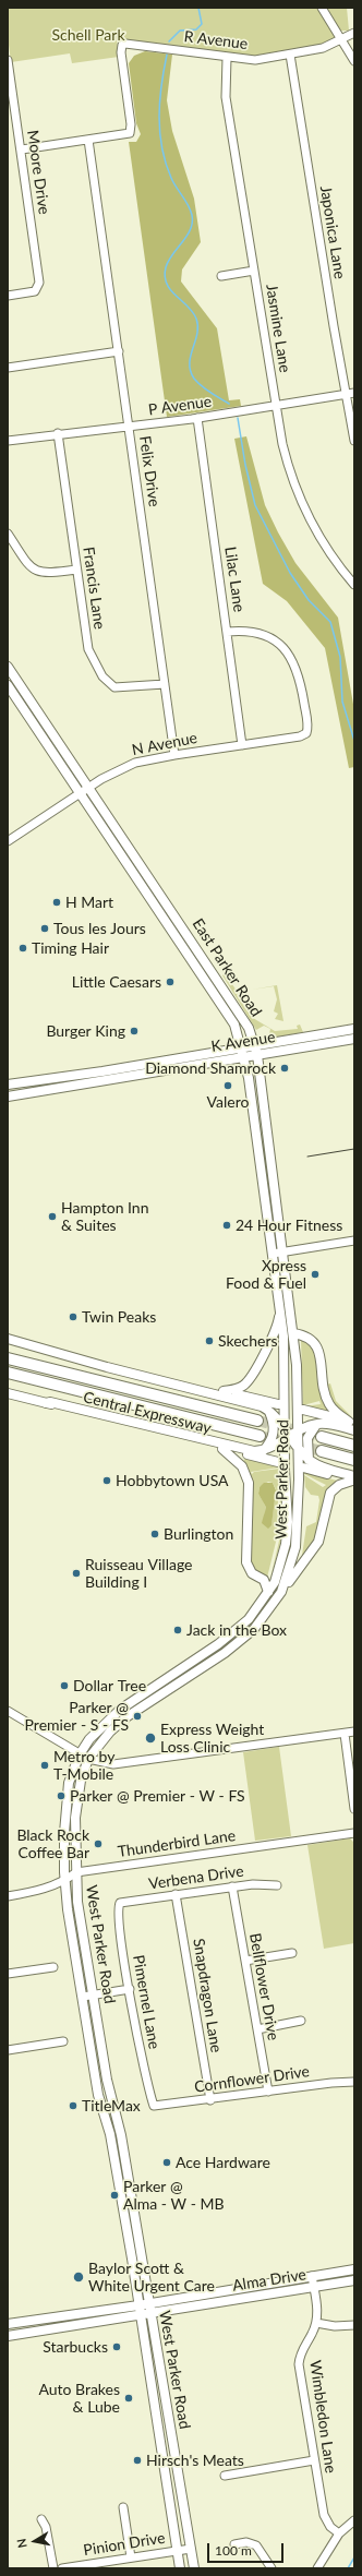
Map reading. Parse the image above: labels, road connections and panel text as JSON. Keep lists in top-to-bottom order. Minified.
{"streets":{"highway":["Central Expressway"],"main road":["East Parker Road","K Avenue","West Parker Road","Alma Drive"],"street":["R Avenue","Moore Drive","Japonica Lane","Jasmine Lane","P Avenue","Felix Drive","Lilac Lane","Francis Lane","N Avenue","Thunderbird Lane","Verbena Drive","Bellflower Drive","Snapdragon Lane","Pimernel Lane","Cornflower Drive","Wimbledon Lane","Pinion Drive"]},"crossings":[["R Avenue","Japonica Lane"],["R Avenue","Jasmine Lane"],["R Avenue","Felix Drive"],["Japonica Lane","P Avenue"],["Jasmine Lane","P Avenue"],["P Avenue","Felix Drive"],["P Avenue","Lilac Lane"],["P Avenue","Francis Lane"],["Felix Drive","Francis Lane"],["Felix Drive","N Avenue"],["Lilac Lane","N Avenue"],["N Avenue","East Parker Road"],["East Parker Road","K Avenue"],["East Parker Road","West Parker Road"],["West Parker Road","Thunderbird Lane"],["West Parker Road","Alma Drive"],["West Parker Road","Pinion Drive"],["Verbena Drive","Bellflower Drive"],["Verbena Drive","Snapdragon Lane"],["Verbena Drive","Pimernel Lane"],["Bellflower Drive","Cornflower Drive"],["Snapdragon Lane","Cornflower Drive"],["Pimernel Lane","Cornflower Drive"],["Alma Drive","Wimbledon Lane"]],"parks":["Schell Park"],"places":["H Mart","Tous les Jours","Timing Hair","Little Caesars","Burger King","Diamond Shamrock","Valero","Hampton Inn & Suites","24 Hour Fitness","Xpress Food & Fuel","Twin Peaks","Skechers","Hobbytown USA","Burlington","Ruisseau Village Building I","Jack in the Box","Dollar Tree","Parker @ Premier - S - FS","Express Weight Loss Clinic","Metro by T-Mobile","Parker @ Premier - W - FS","Black Rock Coffee Bar","TitleMax","Ace Hardware","Parker @ Alma - W - MB","Baylor Scott & White Urgent Care","Starbucks","Auto Brakes & Lube","Hirsch's Meats"],"scale_bar":"100 m","north":"left"}
